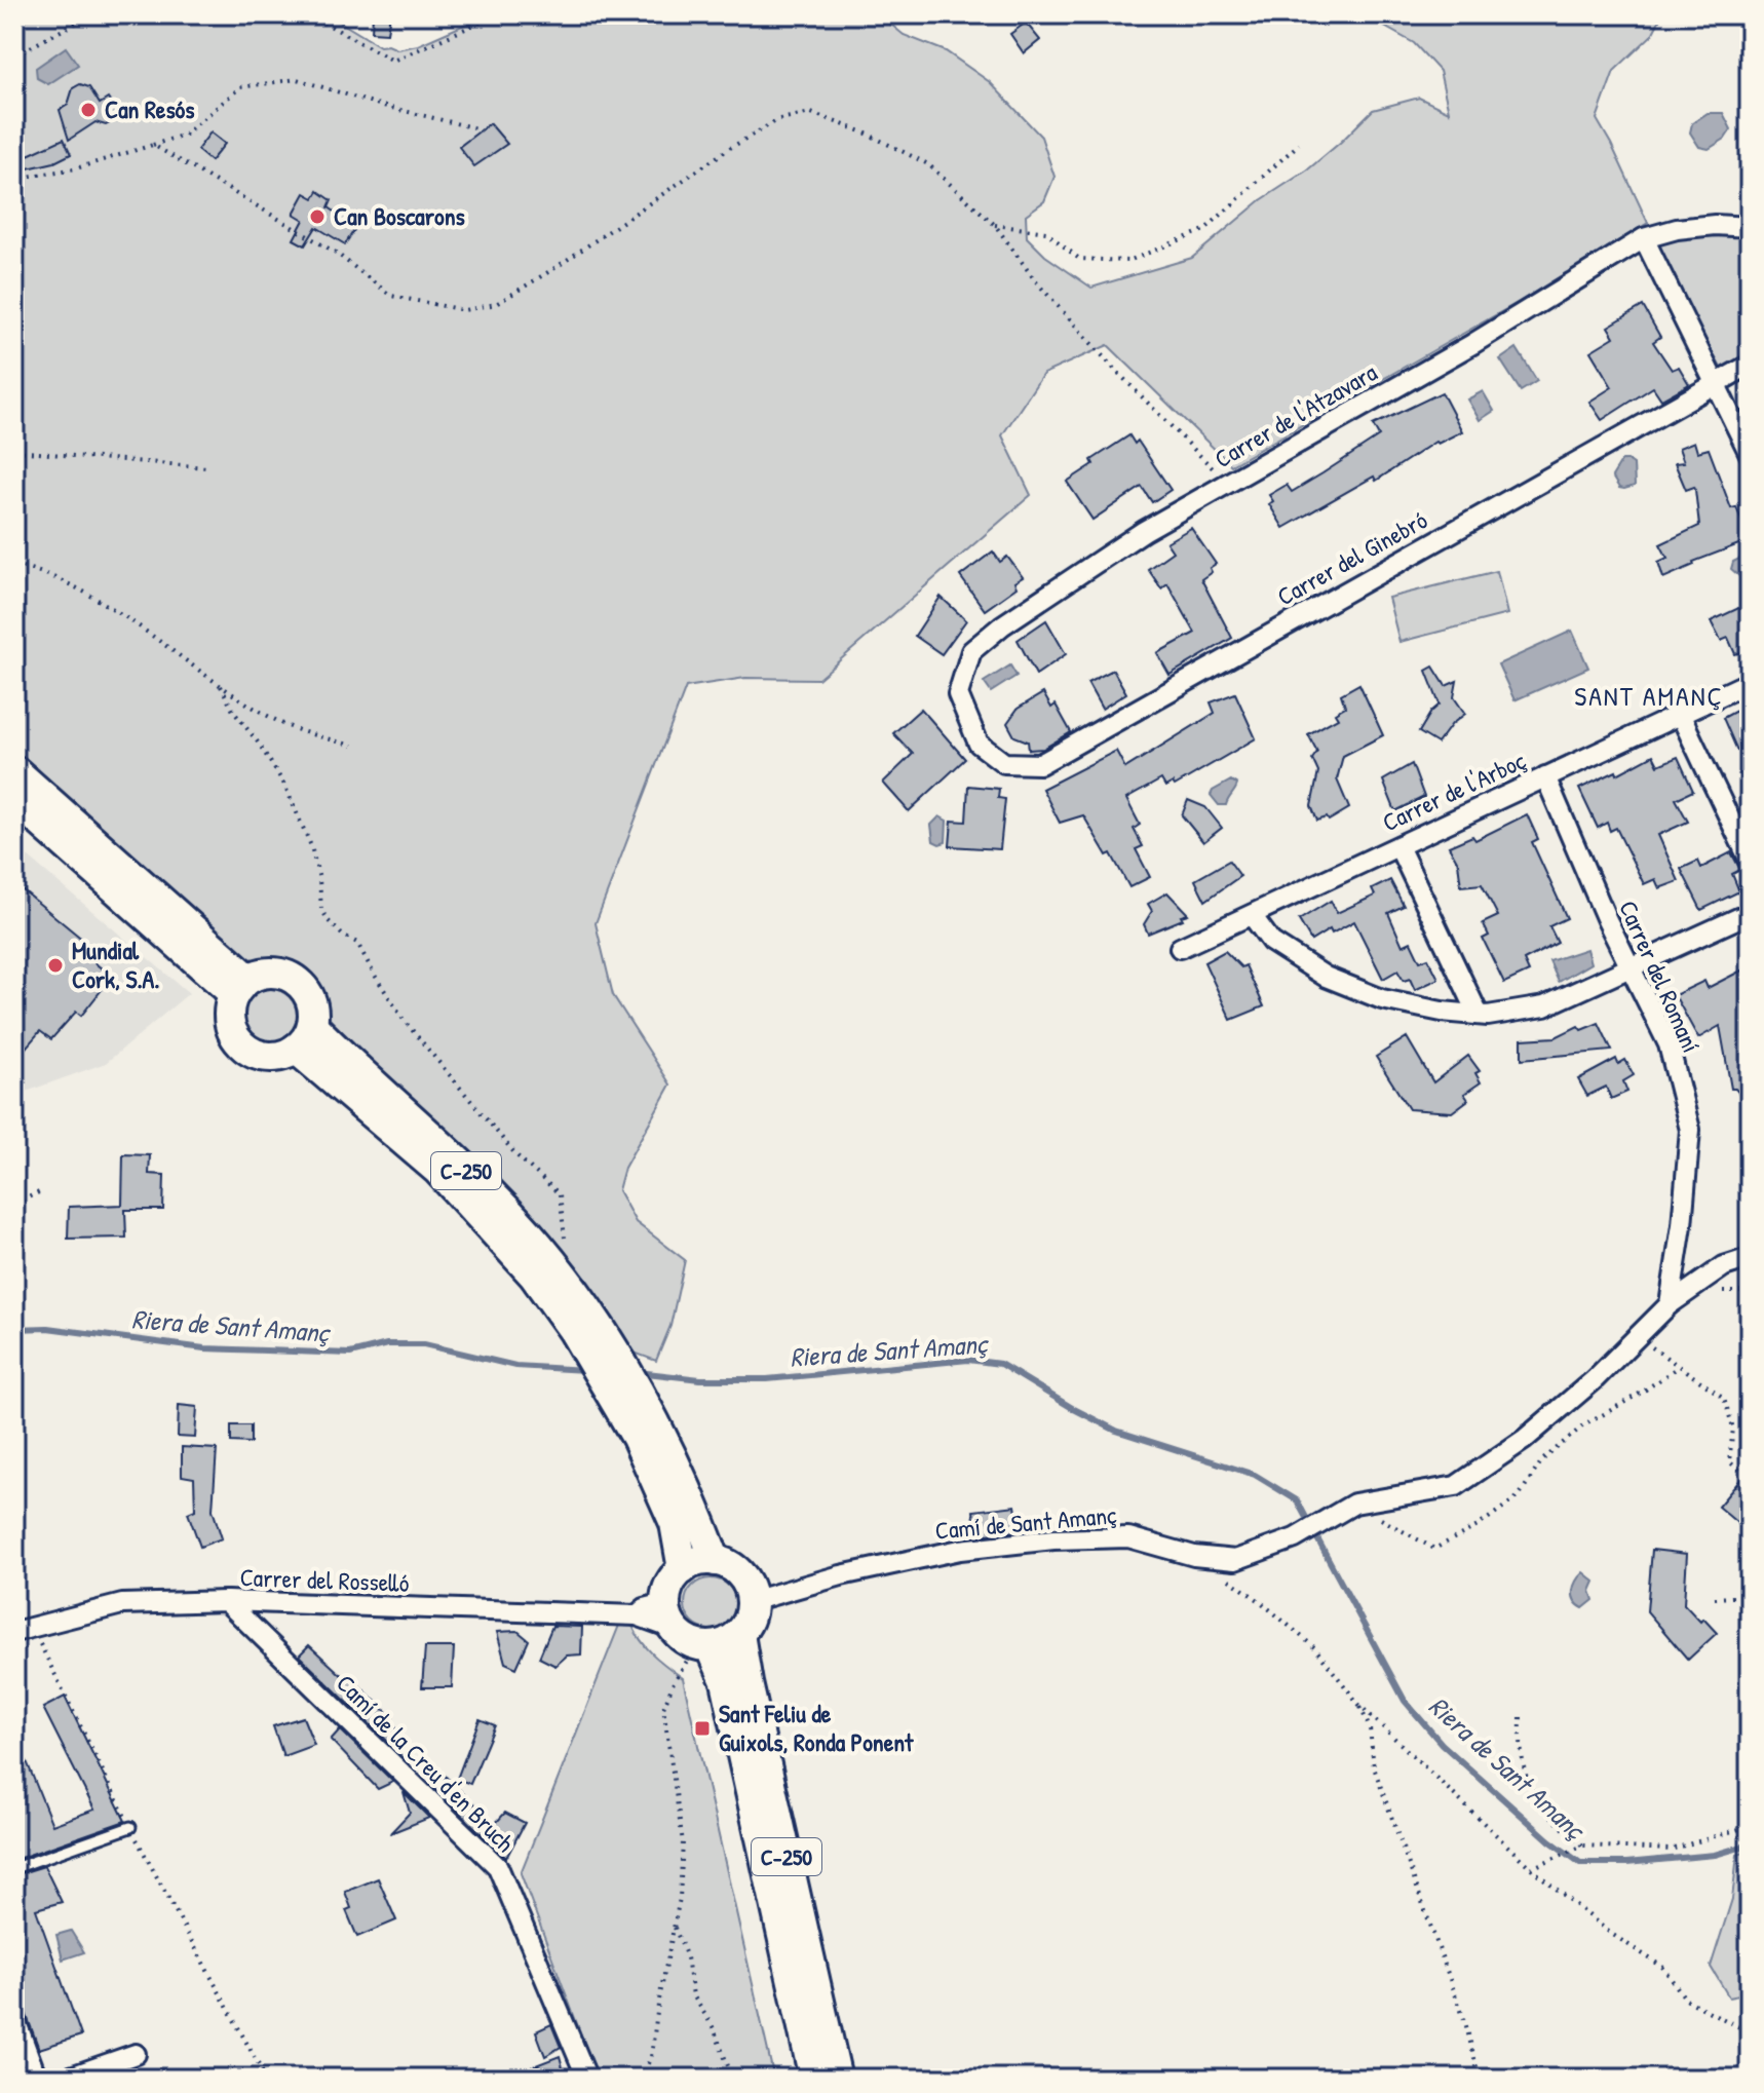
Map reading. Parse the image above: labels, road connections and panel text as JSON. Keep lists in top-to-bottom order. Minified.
{"streets":{"main road":["C-250"],"street":["Carrer de l'Atzavara","Carrer del Ginebró","Carrer de l'Arboç","Carrer del Romaní","Camí de Sant Amanç","Carrer del Rosselló","Camí de la Creu d'en Bruch"]},"crossings":[["Carrer de l'Atzavara","Carrer del Ginebró"],["Carrer de l'Arboç","Carrer del Romaní"],["Carrer del Romaní","Camí de Sant Amanç"],["C-250","Camí de Sant Amanç"],["C-250","Carrer del Rosselló"],["Camí de Sant Amanç","Carrer del Rosselló"],["Carrer del Rosselló","Camí de la Creu d'en Bruch"]],"districts":["SANT AMANÇ"],"water":["Riera de Sant Amanç"],"places":{"other":["Can Resós","Can Boscarons","Mundial Cork, S.A."],"transit":["Sant Feliu de Guixols, Ronda Ponent"]}}
